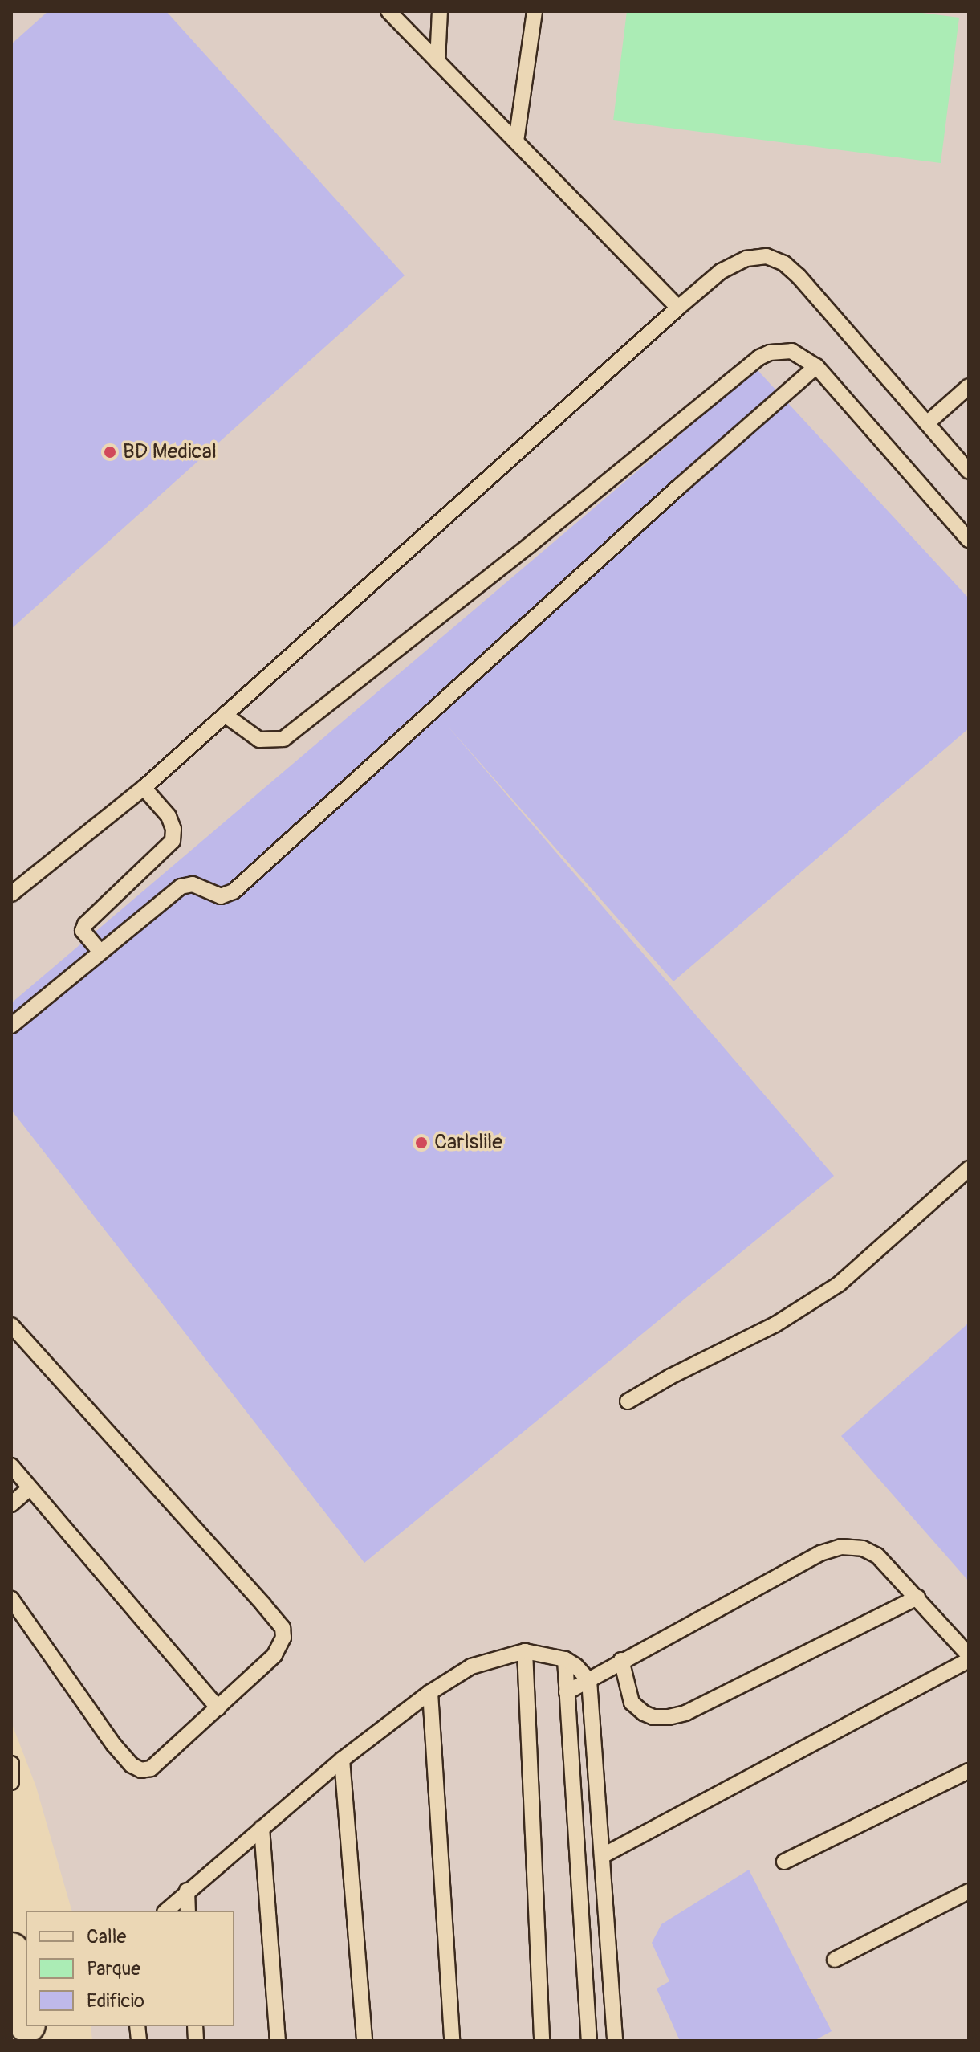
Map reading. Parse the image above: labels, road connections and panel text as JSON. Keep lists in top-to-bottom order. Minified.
{"places":["BD Medical","Carlslile"],"legend":["Calle","Parque","Edificio"]}
